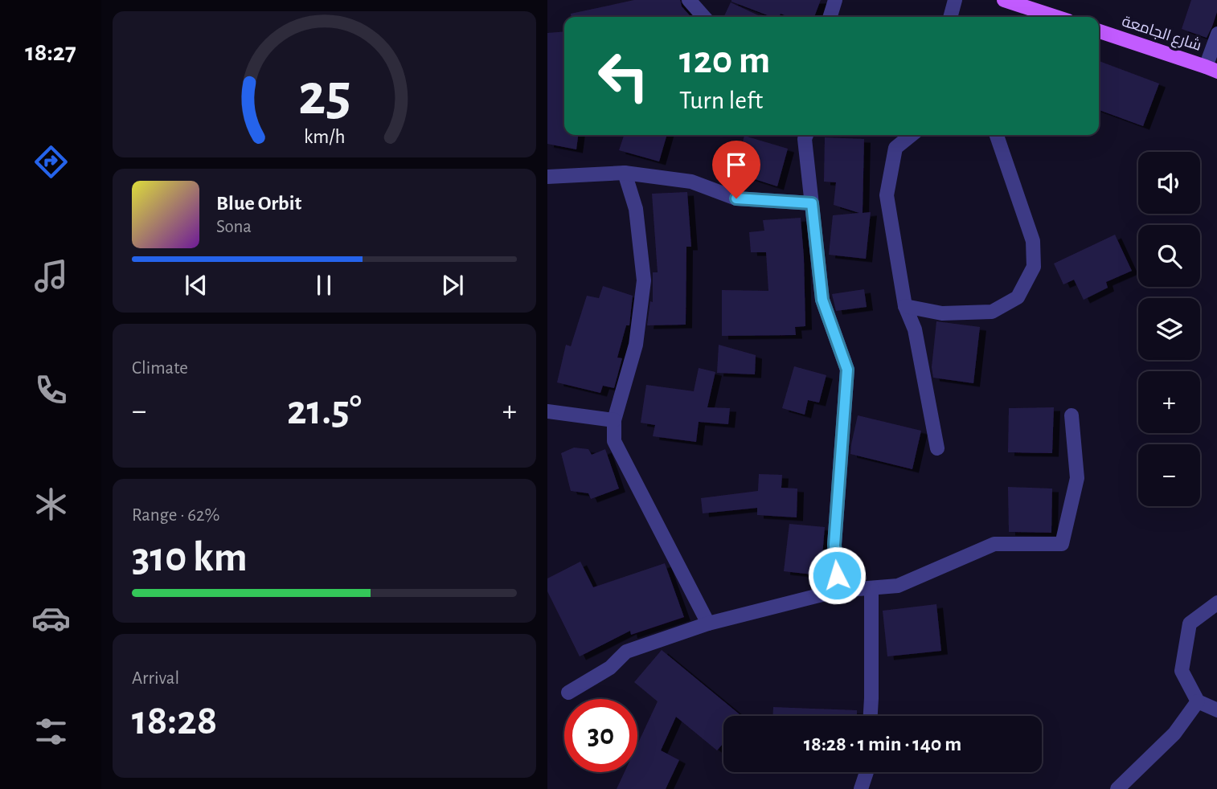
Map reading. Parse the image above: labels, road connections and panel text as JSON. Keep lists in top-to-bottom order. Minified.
{"streets":{"main road":["شارع الجامعة"]},"page":{"tabs":"18:27","turn":["120 m","Turn left"],"map_buttons":["+","−"],"song":["Blue Orbit","Sona"],"tile":["Climate",["Range · 62%","310 km"],["Arrival","18:28"]],"heat":["−","21.5°","+"],"limit":"30","trip":"18:28 · 1 min · 140 m","gauge":["25","km/h"]}}
